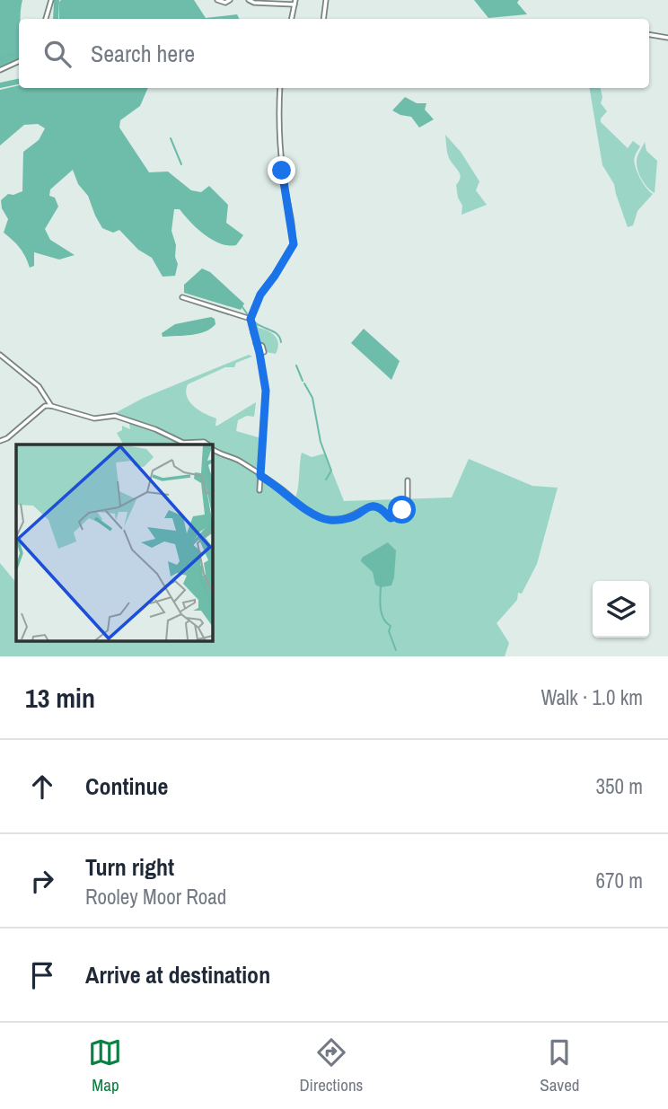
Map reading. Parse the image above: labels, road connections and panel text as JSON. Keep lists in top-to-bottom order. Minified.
{"page":{"search":"Search here","heading":["13 min","Walk · 1.0 km"],"list":[["Continue","350 m"],["Turn right","Rooley Moor Road","670 m"],"Arrive at destination"],"nav":["Map","Directions","Saved"]}}
